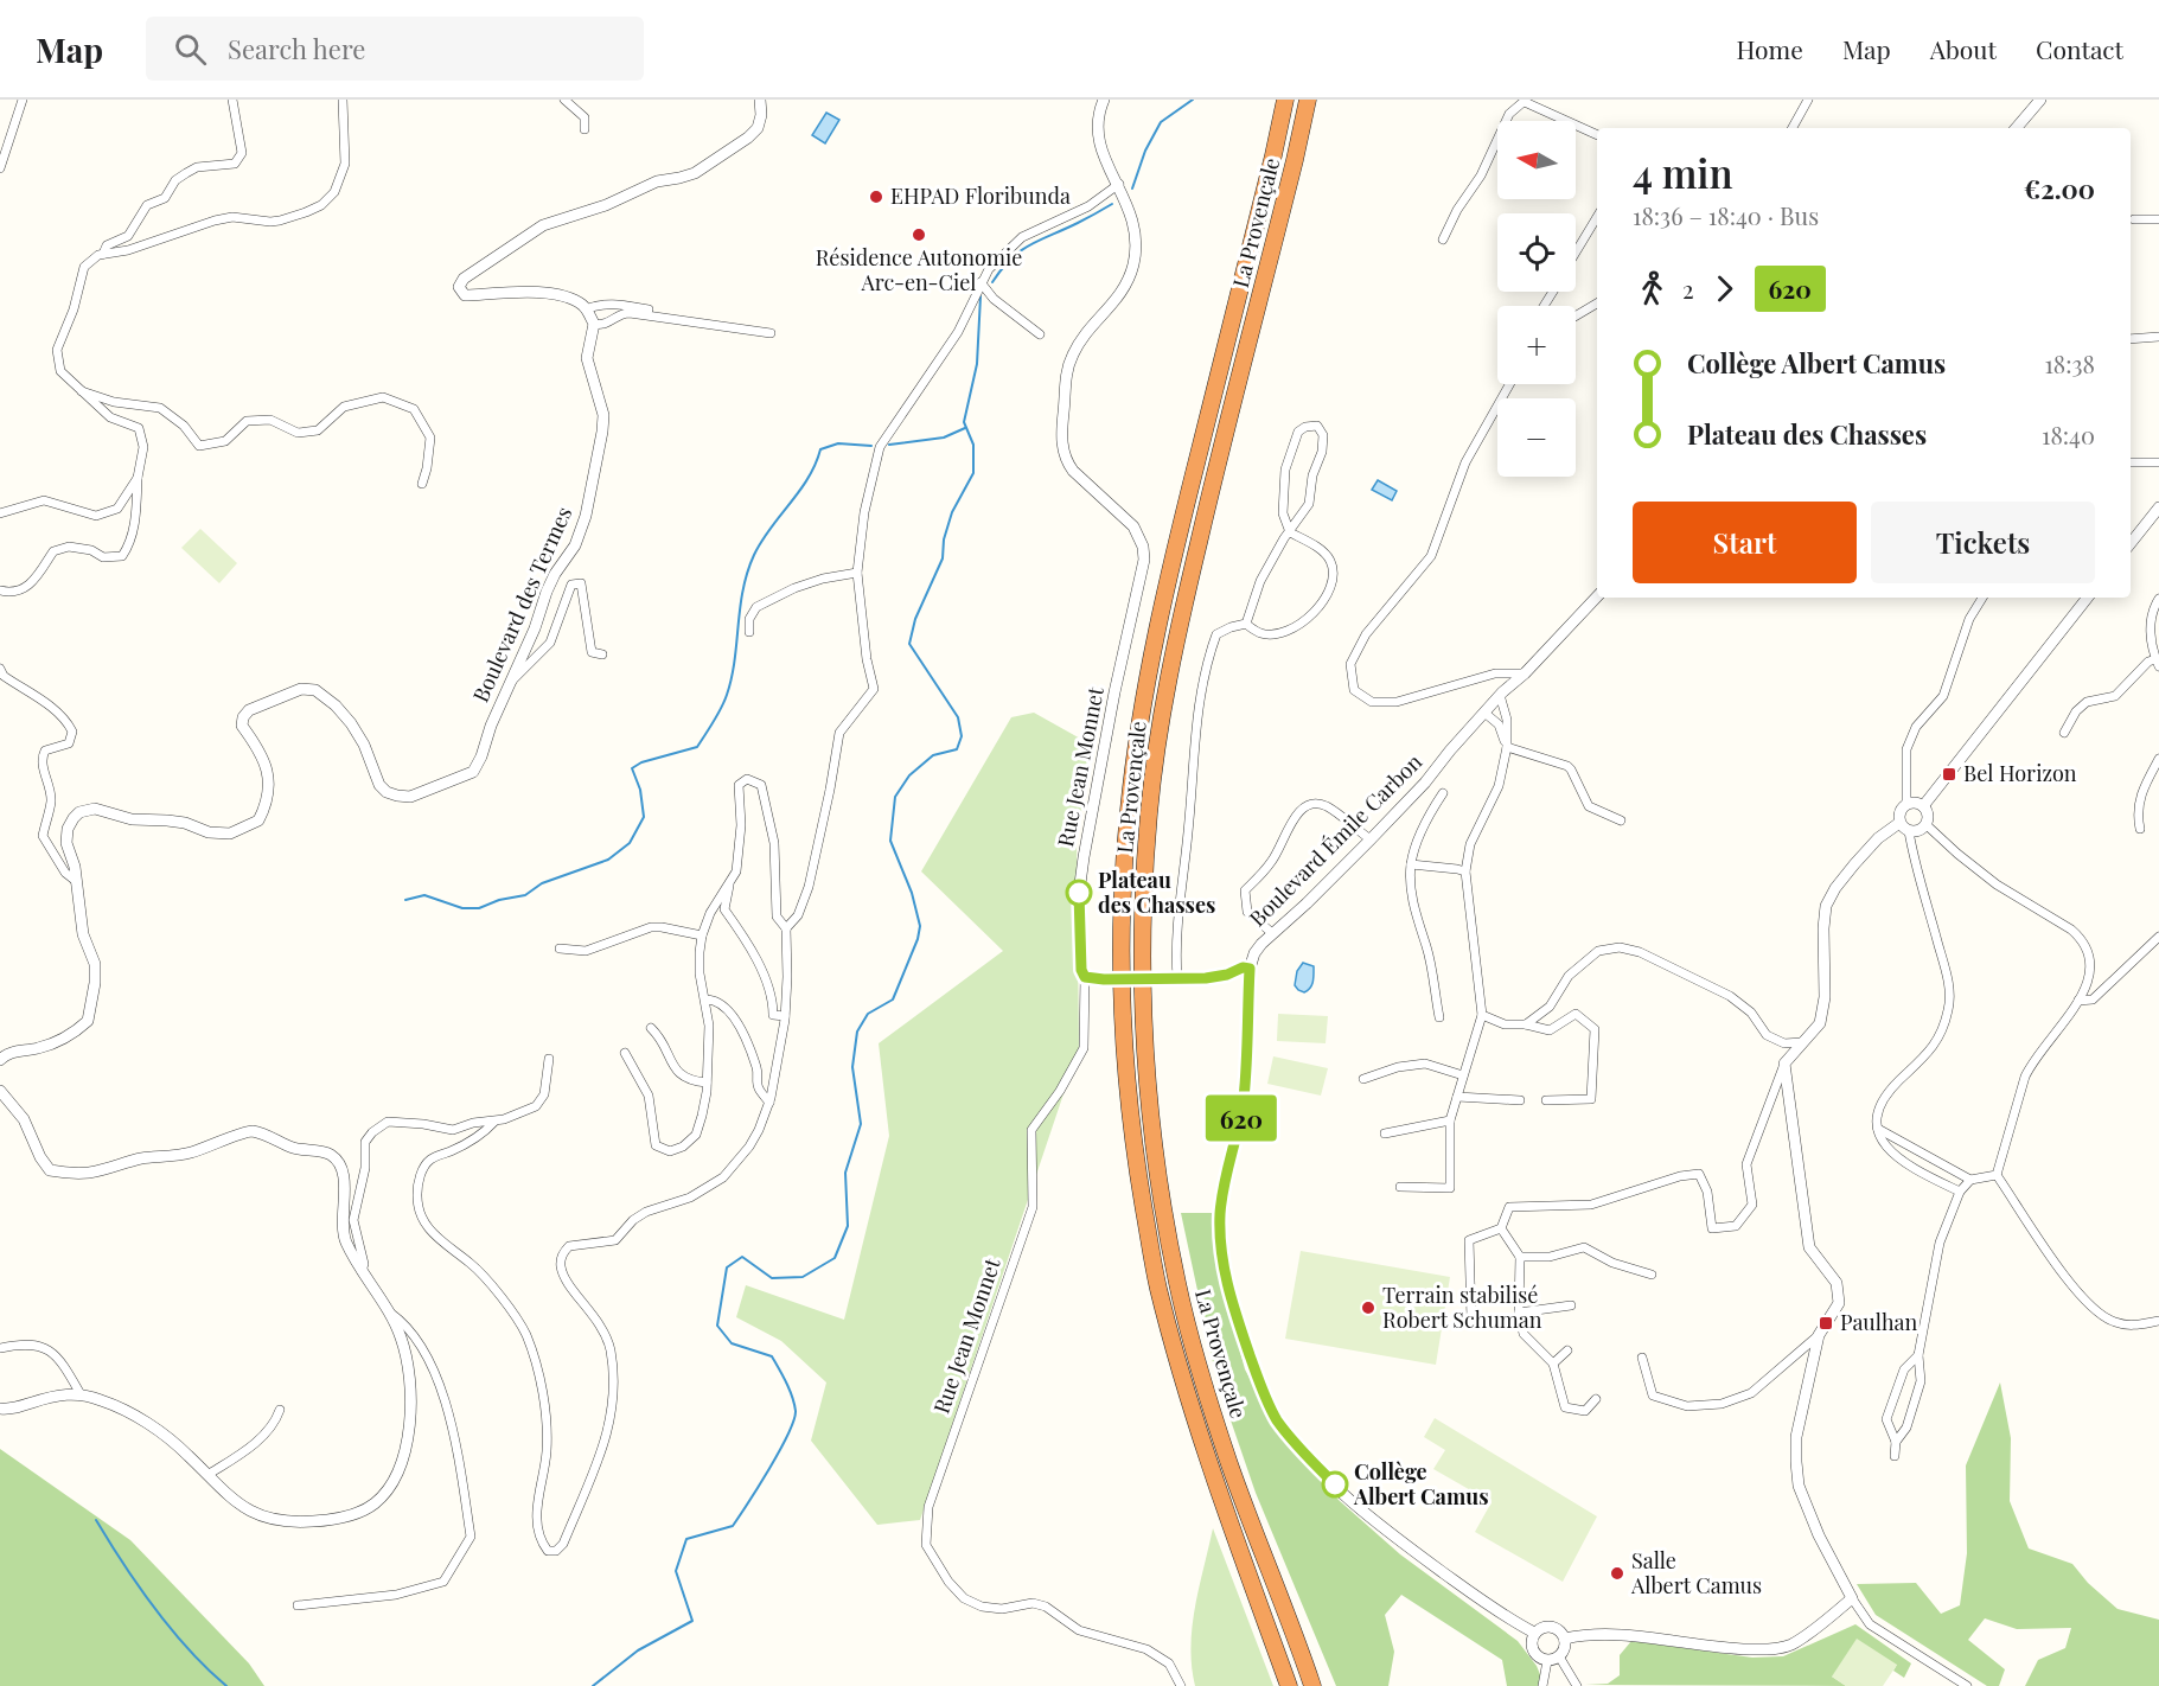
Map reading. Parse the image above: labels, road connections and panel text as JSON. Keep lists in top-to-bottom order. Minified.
{"streets":{"highway":["La Provençale"],"street":["Boulevard des Termes","Rue Jean Monnet","Boulevard Émile Carbon"]},"places":{"other":["EHPAD Floribunda","Résidence Autonomie Arc-en-Ciel","Plateau des Chasses","Terrain stabilisé Robert Schuman","Collège Albert Camus","Salle Albert Camus"],"transit":["Bel Horizon","Paulhan"]},"lines":["bus line 620"],"north":"left","page":{"header":"Map","search":"Search here","nav":["Home","Map","About","Contact"],"on_map":"620","map_buttons":["+","−"],"heading":["4 min","18:36 – 18:40 · Bus","€2.00"],"legs":["2","620"],"list":[{"name":"Collège Albert Camus","value":"18:38"},{"name":"Plateau des Chasses","value":"18:40"}],"buttons":["Start","Tickets"]}}
